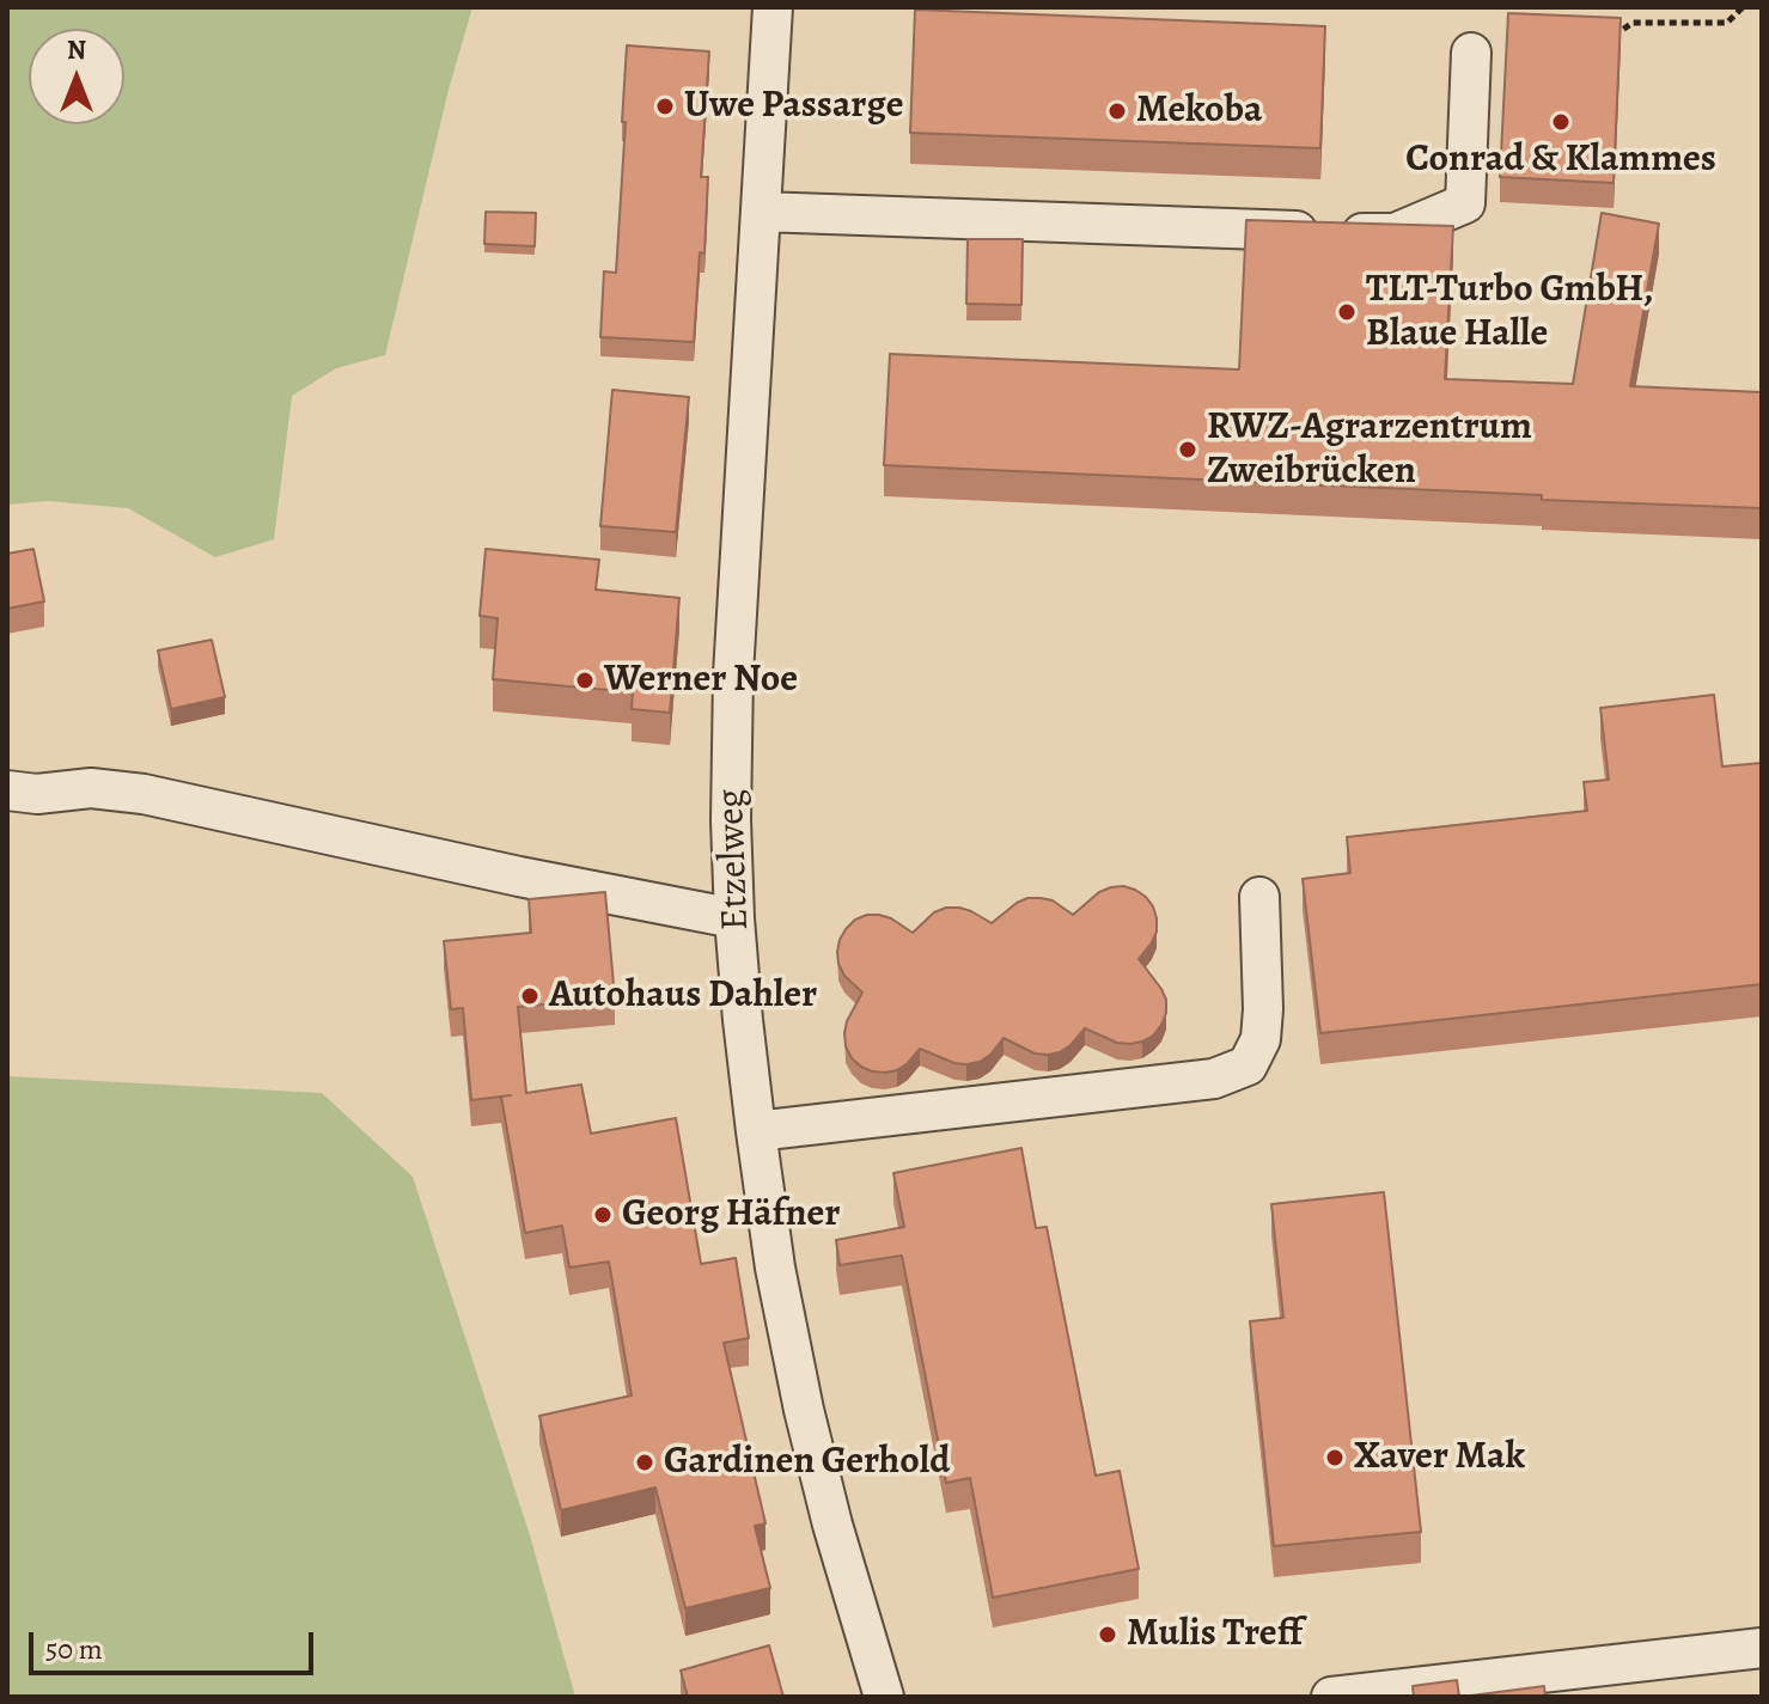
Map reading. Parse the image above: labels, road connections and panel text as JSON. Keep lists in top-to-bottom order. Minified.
{"streets":{"street":["Etzelweg"]},"places":["Uwe Passarge","Mekoba","Conrad & Klammes","TLT-Turbo GmbH, Blaue Halle","RWZ-Agrarzentrum Zweibrücken","Werner Noe","Autohaus Dahler","Georg Häfner","Xaver Mak","Gardinen Gerhold","Mulis Treff"],"scale_bar":"50 m","north":"top"}
